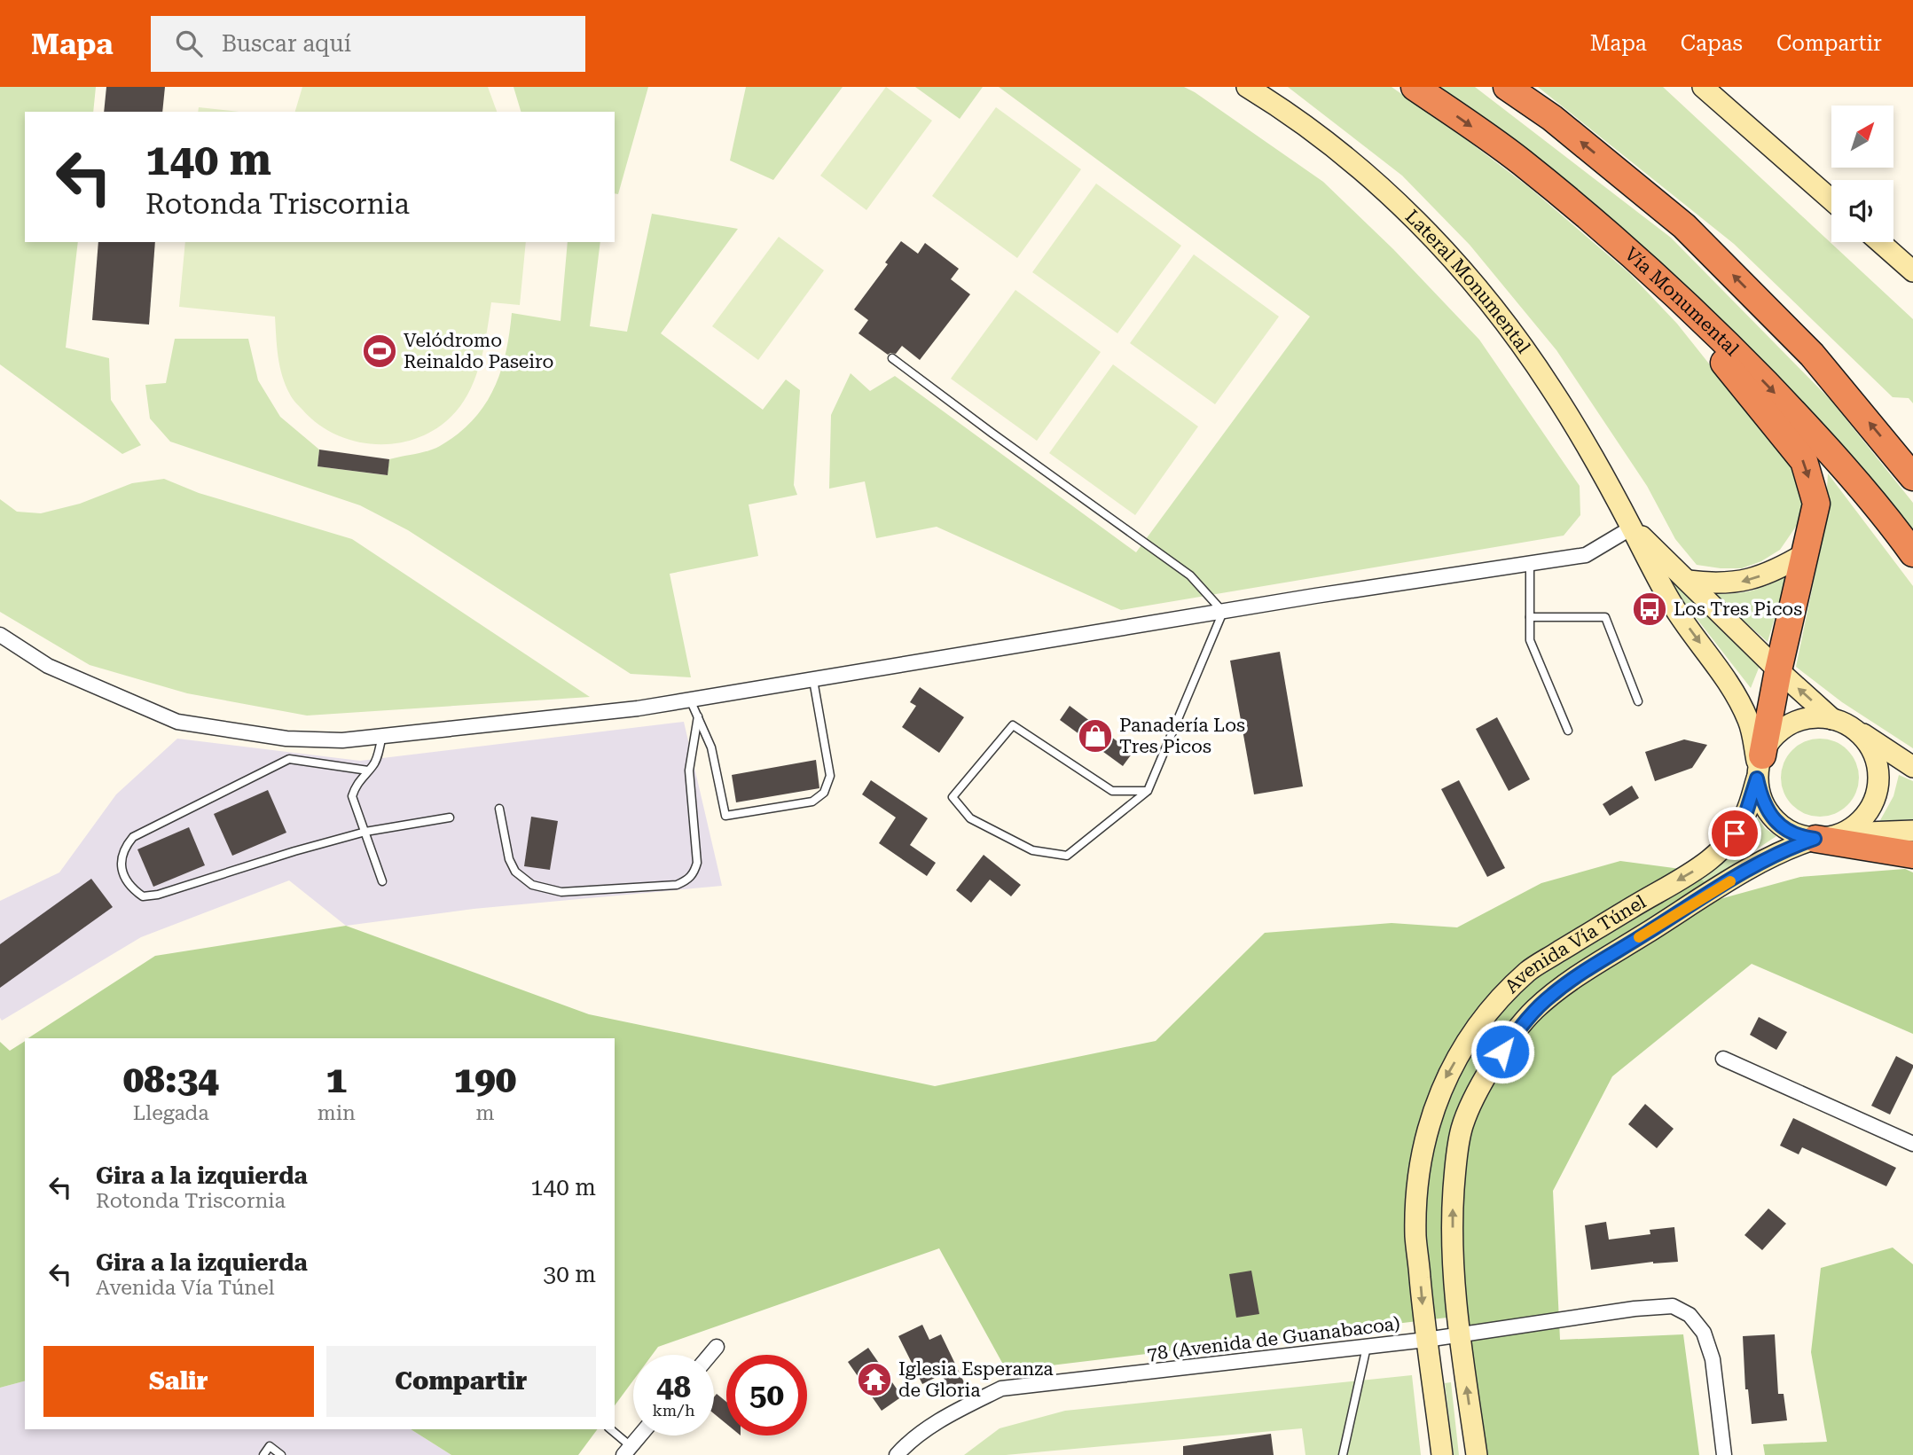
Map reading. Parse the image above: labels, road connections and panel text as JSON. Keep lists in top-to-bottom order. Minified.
{"streets":{"highway":["Vía Monumental"],"main road":["Lateral Monumental","Avenida Vía Túnel"],"street":["78 (Avenida de Guanabacoa)"]},"crossings":[["Lateral Monumental","Avenida Vía Túnel"],["Avenida Vía Túnel","78 (Avenida de Guanabacoa)"]],"places":{"sports":["Velódromo Reinaldo Paseiro"],"bus stop":["Los Tres Picos"],"shop":["Panadería Los Tres Picos"],"temple":["Iglesia Esperanza de Gloria"]},"north":"top right","page":{"header":"Mapa","search":"Buscar aquí","nav":["Mapa","Capas","Compartir"],"turn":["140 m","Rotonda Triscornia"],"eta":["08:34","Llegada","1","min","190","m"],"list":[{"name":"Gira a la izquierda","note":"Rotonda Triscornia","value":"140 m"},{"name":"Gira a la izquierda","note":"Avenida Vía Túnel","value":"30 m"}],"buttons":["Salir","Compartir"],"speed":"48 km/h","limit":"50"}}
